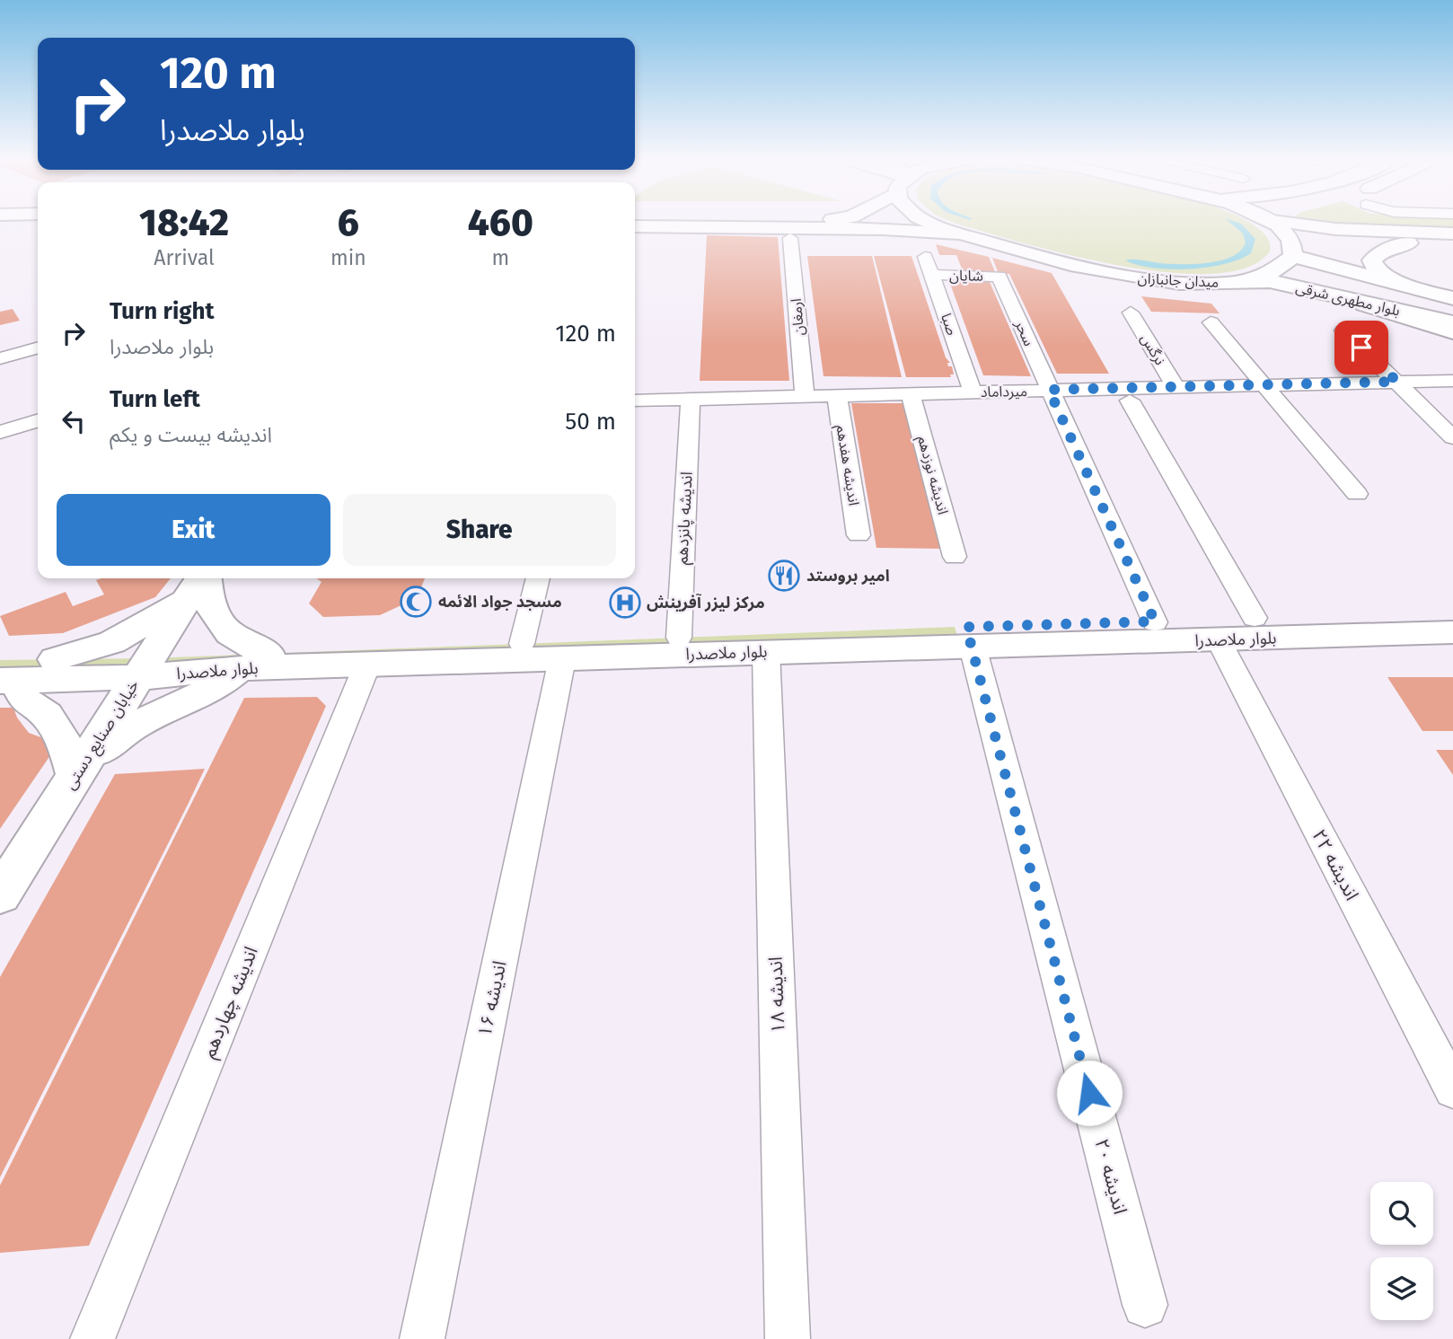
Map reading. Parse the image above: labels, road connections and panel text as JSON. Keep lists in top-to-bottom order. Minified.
{"streets":{"main road":["میدان جانبازان","بلوار مطهری شرقی","بلوار ملاصدرا","خیابان صنایع دستی"],"street":["شایان","ارمغان","صبا","سحر","نرگس","میرداماد","اندیشه هفدهم","اندیشه نوزدهم","اندیشه پانزدهم","اندیشه ۲۲","اندیشه ۱۸","اندیشه ۱۶","اندیشه چهاردهم","اندیشه ۲۰"]},"crossings":[["شایان","صبا"],["شایان","سحر"],["میدان جانبازان","بلوار مطهری شرقی"],["ارمغان","میرداماد"],["صبا","میرداماد"],["سحر","میرداماد"],["سحر","بلوار ملاصدرا"],["نرگس","میرداماد"],["میرداماد","اندیشه هفدهم"],["میرداماد","اندیشه نوزدهم"],["میرداماد","اندیشه پانزدهم"],["اندیشه پانزدهم","بلوار ملاصدرا"],["بلوار ملاصدرا","خیابان صنایع دستی"],["بلوار ملاصدرا","اندیشه ۲۲"],["بلوار ملاصدرا","اندیشه ۱۸"],["بلوار ملاصدرا","اندیشه ۱۶"],["بلوار ملاصدرا","اندیشه چهاردهم"],["بلوار ملاصدرا","اندیشه ۲۰"]],"places":{"restaurant":["امیر بروستد"],"mosque":["مسجد جواد الائمه"],"hospital":["مرکز لیزر آفرینش"]},"page":{"turn":["120 m","بلوار ملاصدرا"],"eta":["18:42","Arrival","6","min","460","m"],"list":[{"name":"Turn right","note":"بلوار ملاصدرا","value":"120 m"},{"name":"Turn left","note":"اندیشه بیست و یکم","value":"50 m"}],"buttons":["Exit","Share"]}}
